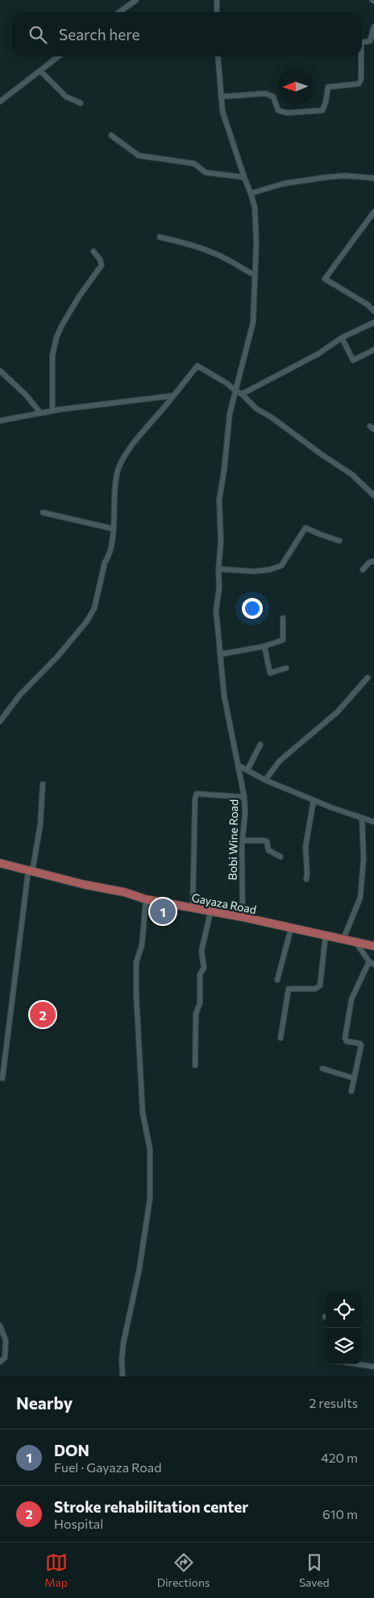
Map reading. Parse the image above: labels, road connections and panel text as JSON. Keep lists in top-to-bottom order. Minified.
{"streets":{"main road":["Gayaza Road"],"street":["Bobi Wine Road"]},"crossings":[["Bobi Wine Road","Gayaza Road"]],"north":"left","page":{"search":"Search here","pins":["1","2"],"heading":["Nearby","2 results"],"list":[{"mark":"1","name":"DON","note":"Fuel · Gayaza Road","value":"420 m"},{"mark":"2","name":"Stroke rehabilitation center","note":"Hospital","value":"610 m"}],"nav":["Map","Directions","Saved"]}}
